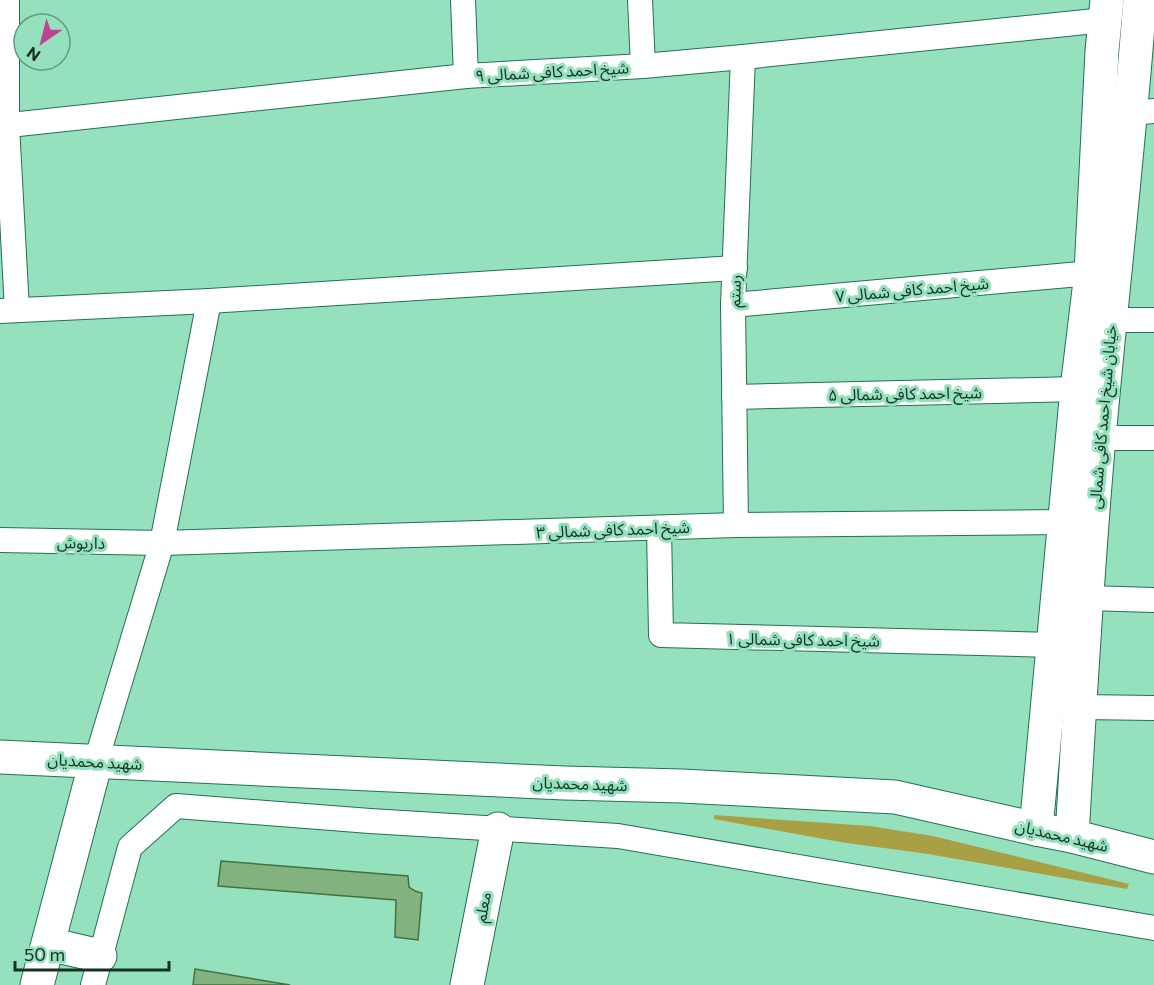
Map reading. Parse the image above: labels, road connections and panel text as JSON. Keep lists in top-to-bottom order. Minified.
{"streets":{"street":["شیخ احمد کافی شمالی ۹","شیخ احمد کافی شمالی ۷","رستم","شیخ احمد کافی شمالی ۵","خیابان شیخ احمد کافی شمالی","شیخ احمد کافی شمالی ۳","داریوش","شیخ احمد کافی شمالی ۱","شهید محمدیان","معلم"]},"crossings":[["شیخ احمد کافی شمالی ۹","رستم"],["شیخ احمد کافی شمالی ۹","خیابان شیخ احمد کافی شمالی"],["شیخ احمد کافی شمالی ۷","رستم"],["شیخ احمد کافی شمالی ۷","خیابان شیخ احمد کافی شمالی"],["رستم","شیخ احمد کافی شمالی ۵"],["رستم","شیخ احمد کافی شمالی ۳"],["شیخ احمد کافی شمالی ۵","خیابان شیخ احمد کافی شمالی"],["خیابان شیخ احمد کافی شمالی","شیخ احمد کافی شمالی ۳"],["خیابان شیخ احمد کافی شمالی","شیخ احمد کافی شمالی ۱"],["خیابان شیخ احمد کافی شمالی","شهید محمدیان"],["شیخ احمد کافی شمالی ۳","داریوش"],["شیخ احمد کافی شمالی ۳","شیخ احمد کافی شمالی ۱"]],"scale_bar":"50 m","north":"bottom left"}
